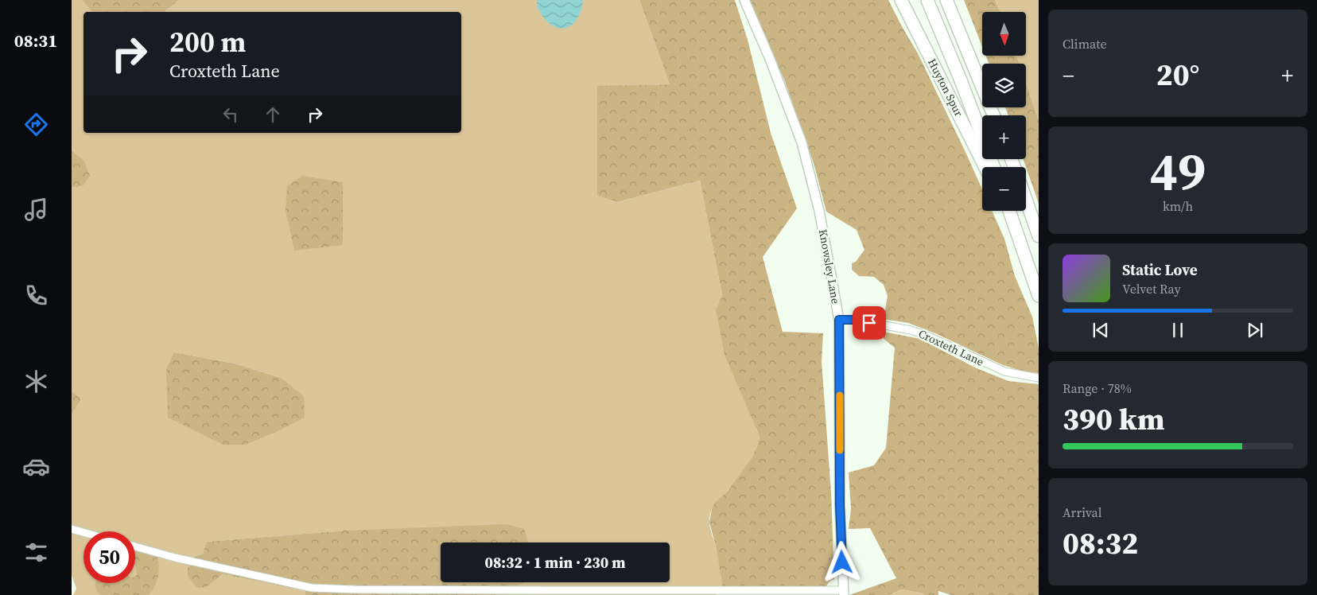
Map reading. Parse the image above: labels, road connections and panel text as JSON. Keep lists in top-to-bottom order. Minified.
{"streets":{"highway":["Huyton Spur"],"main road":["Knowsley Lane"],"street":["Croxteth Lane"]},"crossings":[["Knowsley Lane","Croxteth Lane"]],"north":"bottom","page":{"tabs":"08:31","tile":["Climate",["49","km/h"],["Range · 78%","390 km"],["Arrival","08:32"]],"map_buttons":["+","−"],"turn":["200 m","Croxteth Lane"],"heat":["−","20°","+"],"song":["Static Love","Velvet Ray"],"limit":"50","trip":"08:32 · 1 min · 230 m"}}
